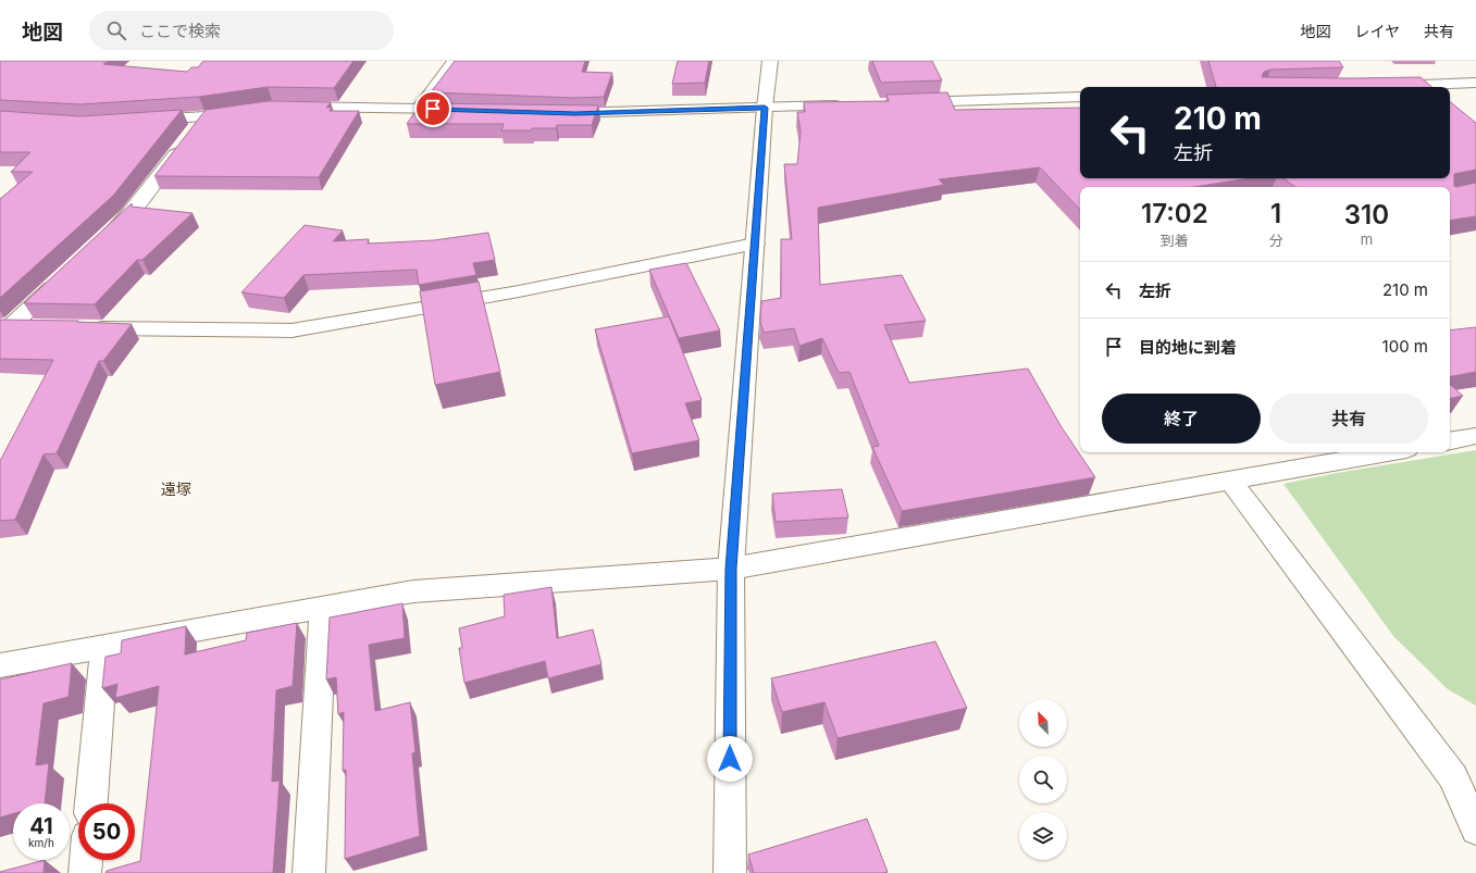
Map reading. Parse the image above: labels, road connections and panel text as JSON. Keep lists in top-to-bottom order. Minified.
{"districts":["遠塚"],"north":"top left","page":{"header":"地図","search":"ここで検索","nav":["地図","レイヤ","共有"],"turn":["210 m","左折"],"eta":["17:02","到着","1","分","310","m"],"list":[{"name":"左折","value":"210 m"},{"name":"目的地に到着","value":"100 m"}],"buttons":["終了","共有"],"speed":"41 km/h","limit":"50"}}
